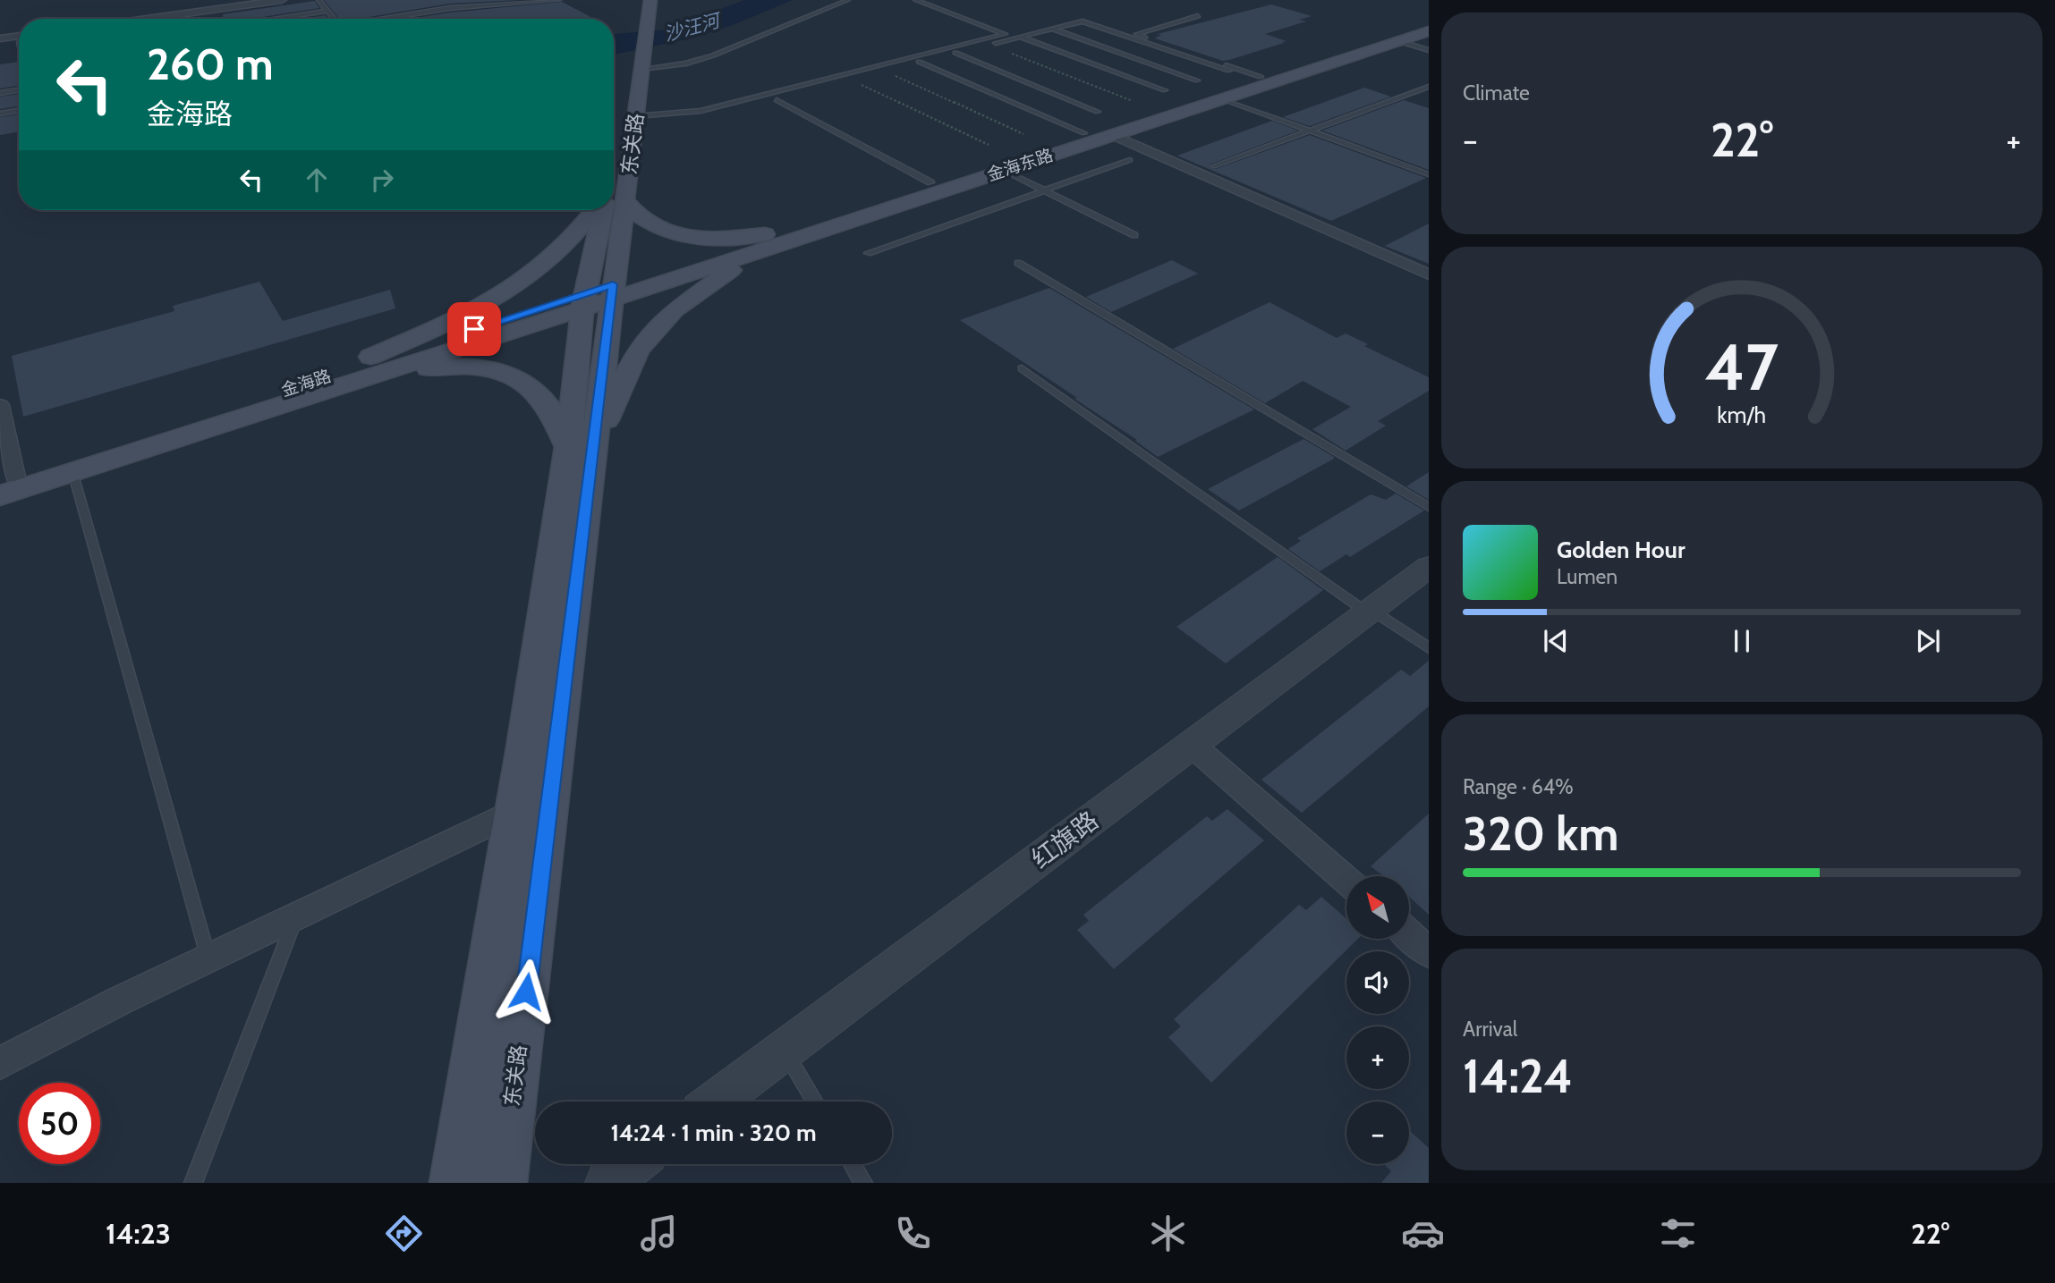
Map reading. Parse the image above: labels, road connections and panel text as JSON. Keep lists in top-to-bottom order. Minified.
{"streets":{"main road":["东关路","金海东路","金海路"],"street":["红旗路"]},"crossings":[["东关路","金海东路"],["东关路","金海路"],["金海东路","金海路"]],"water":["沙汪河"],"north":"top left","page":{"tile":["Climate",["Range · 64%","320 km"],["Arrival","14:24"]],"turn":["260 m","金海路"],"heat":["−","22°","+"],"song":["Golden Hour","Lumen"],"map_buttons":["+","−"],"limit":"50","trip":"14:24 · 1 min · 320 m","tabs":["14:23","22°"],"gauge":["47","km/h"]}}
